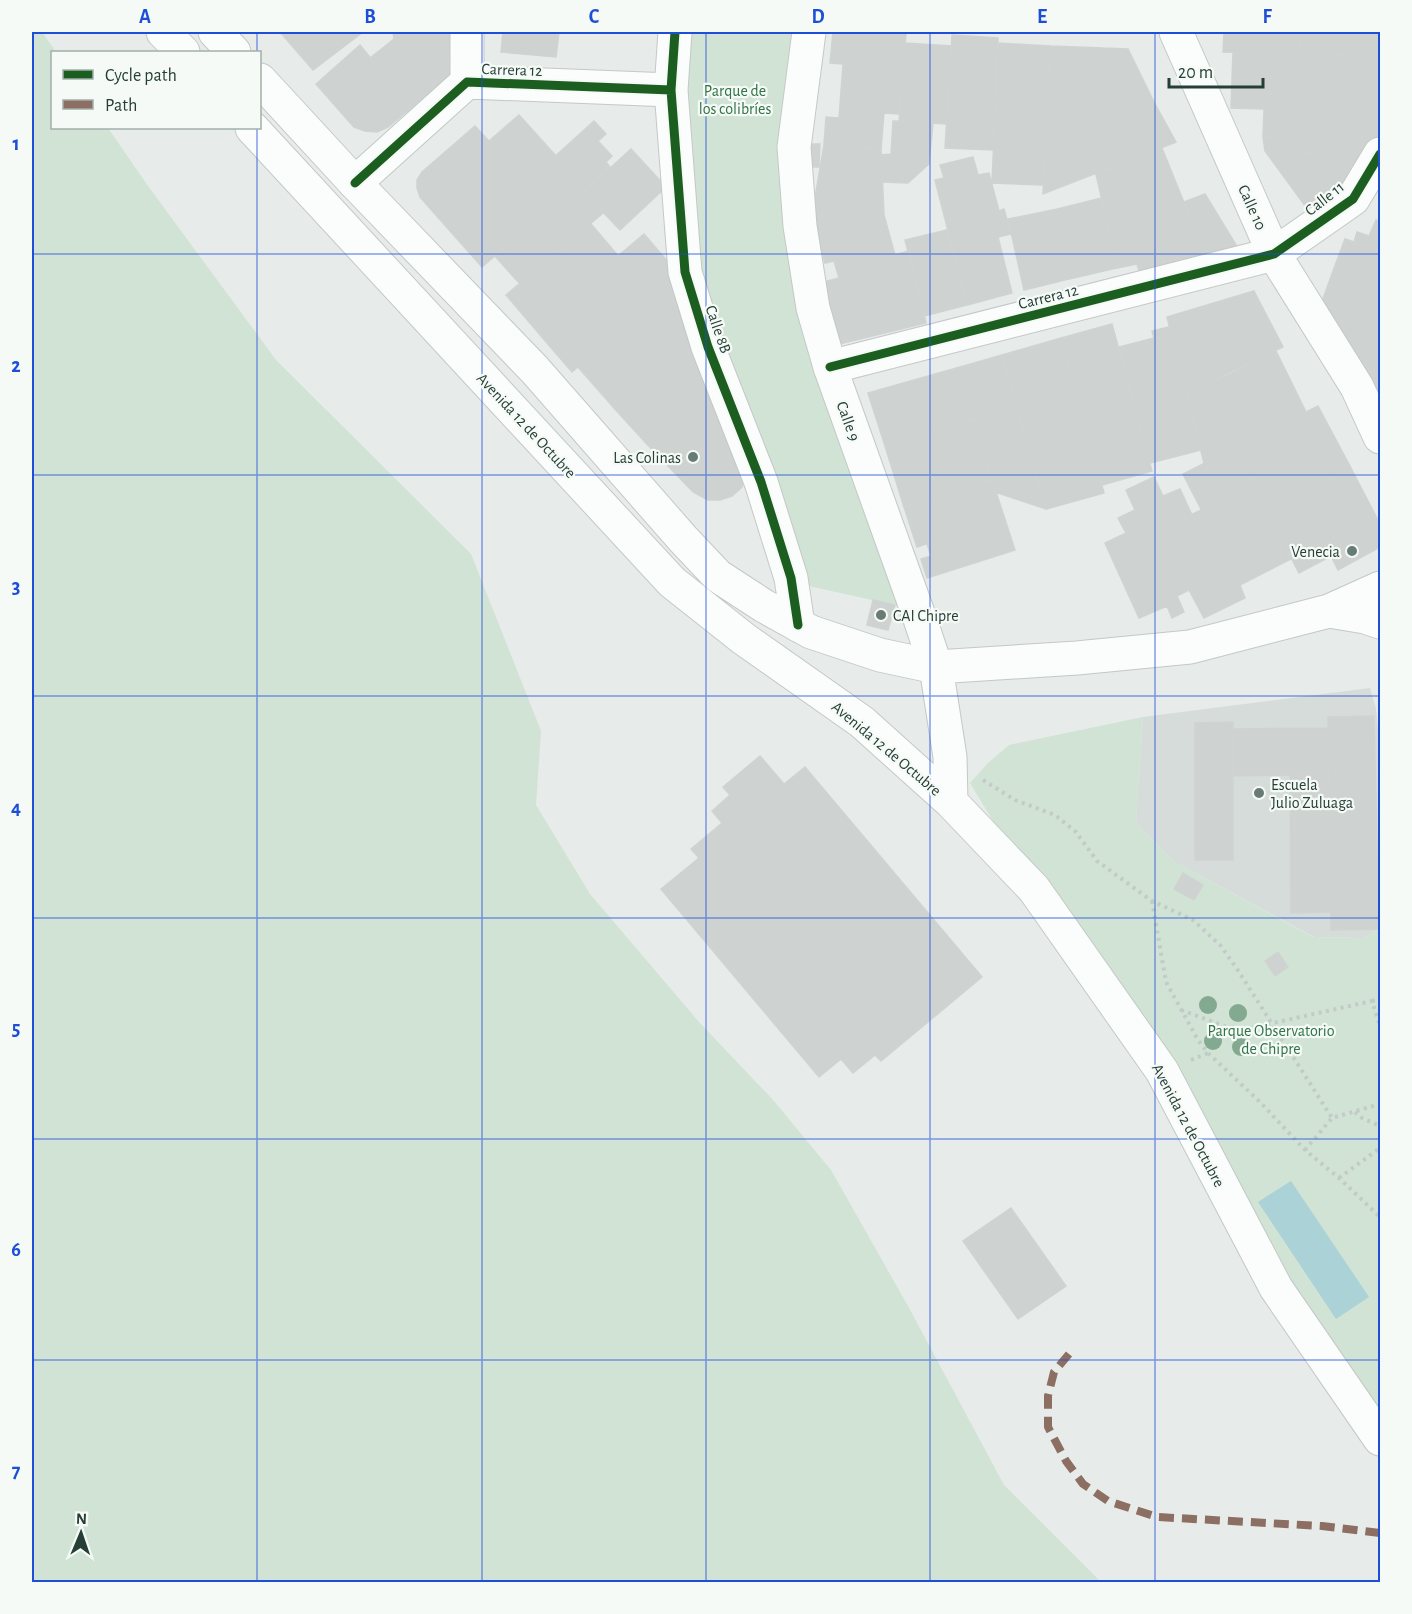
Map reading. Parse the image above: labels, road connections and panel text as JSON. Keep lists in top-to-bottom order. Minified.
{"streets":{"main road":["Carrera 12","Calle 11","Calle 10","Calle 8B","Calle 9","Avenida 12 de Octubre"]},"crossings":[["Carrera 12","Calle 11"],["Carrera 12","Calle 10"],["Carrera 12","Calle 8B"],["Carrera 12","Calle 9"],["Calle 11","Calle 10"],["Calle 9","Avenida 12 de Octubre"]],"parks":["Parque de los colibríes","Parque Observatorio de Chipre"],"places":["Las Colinas","Venecia","CAI Chipre","Escuela Julio Zuluaga"],"legend":["Cycle path","Path"],"scale_bar":"20 m","north":"top","grid":{"columns":["A","B","C","D","E","F"],"rows":["1","2","3","4","5","6","7"]}}
